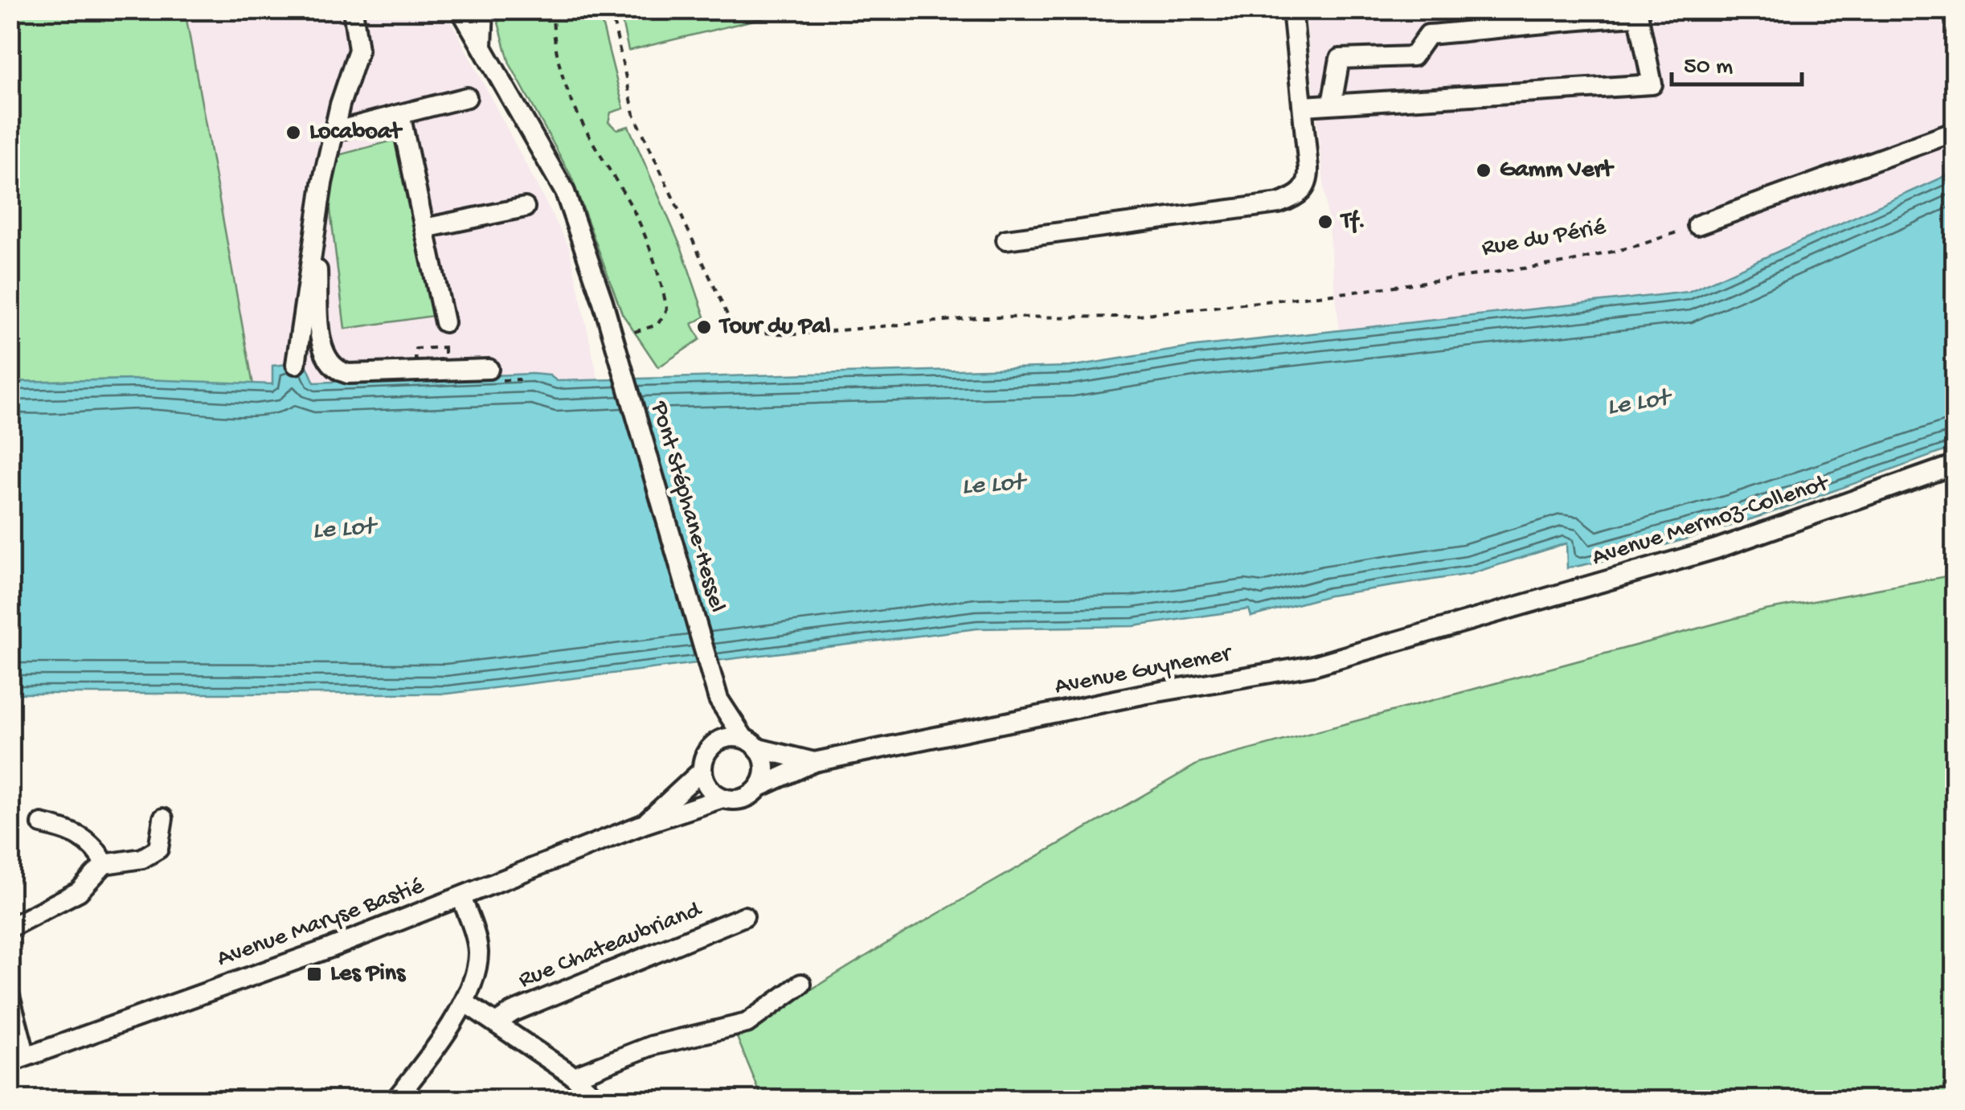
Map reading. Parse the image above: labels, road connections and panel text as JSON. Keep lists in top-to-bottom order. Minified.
{"streets":{"street":["Pont Stéphane-Hessel","Avenue Mermoz-Collenot","Avenue Guynemer","Avenue Maryse Bastié","Rue Chateaubriand"],"path":["Rue du Périé"]},"crossings":[["Avenue Mermoz-Collenot","Avenue Guynemer"],["Avenue Guynemer","Avenue Maryse Bastié"]],"water":["Le Lot"],"places":{"other":["Locaboat","Gamm Vert","Tf.","Tour du Pal"],"transit":["Les Pins"]},"scale_bar":"50 m"}
